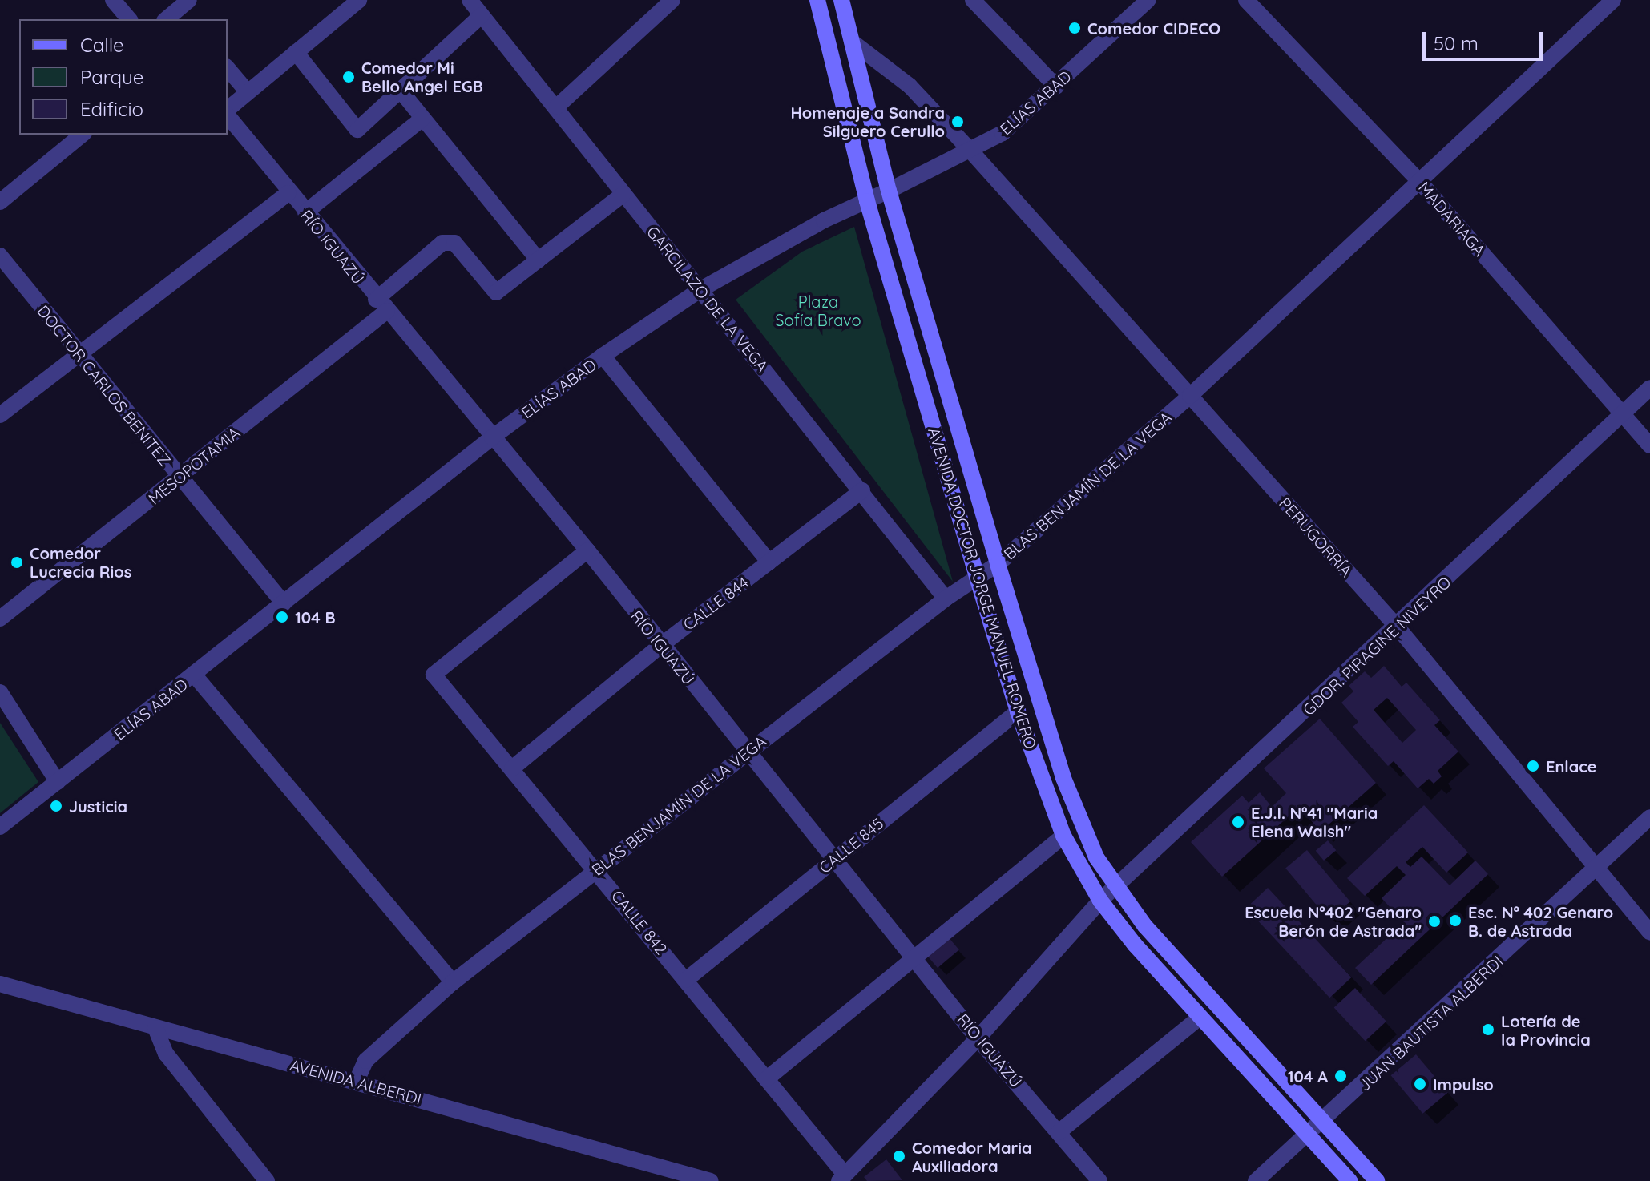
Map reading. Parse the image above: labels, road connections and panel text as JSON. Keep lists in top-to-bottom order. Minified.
{"streets":{"main road":["AVENIDA DOCTOR JORGE MANUEL ROMERO"],"street":["ELÍAS ABAD","MADARIAGA","RÍO IGUAZÚ","GARCILAZO DE LA VEGA","DOCTOR CARLOS BENITEZ","MESOPOTAMIA","BLAS BENJAMÍN DE LA VEGA","PERUGORRÍA","CALLE 844","GDOR. PIRAGINE NIVEYRO","CALLE 845","CALLE 842","JUAN BAUTISTA ALBERDI","AVENIDA ALBERDI"]},"crossings":[["ELÍAS ABAD","RÍO IGUAZÚ"],["ELÍAS ABAD","GARCILAZO DE LA VEGA"],["ELÍAS ABAD","DOCTOR CARLOS BENITEZ"],["ELÍAS ABAD","PERUGORRÍA"],["ELÍAS ABAD","AVENIDA DOCTOR JORGE MANUEL ROMERO"],["MADARIAGA","BLAS BENJAMÍN DE LA VEGA"],["MADARIAGA","GDOR. PIRAGINE NIVEYRO"],["RÍO IGUAZÚ","MESOPOTAMIA"],["RÍO IGUAZÚ","BLAS BENJAMÍN DE LA VEGA"],["RÍO IGUAZÚ","CALLE 844"],["RÍO IGUAZÚ","GDOR. PIRAGINE NIVEYRO"],["RÍO IGUAZÚ","CALLE 845"],["RÍO IGUAZÚ","CALLE 842"],["GARCILAZO DE LA VEGA","BLAS BENJAMÍN DE LA VEGA"],["GARCILAZO DE LA VEGA","CALLE 844"],["DOCTOR CARLOS BENITEZ","MESOPOTAMIA"],["BLAS BENJAMÍN DE LA VEGA","PERUGORRÍA"],["BLAS BENJAMÍN DE LA VEGA","AVENIDA DOCTOR JORGE MANUEL ROMERO"],["BLAS BENJAMÍN DE LA VEGA","CALLE 842"],["BLAS BENJAMÍN DE LA VEGA","AVENIDA ALBERDI"],["PERUGORRÍA","AVENIDA DOCTOR JORGE MANUEL ROMERO"],["PERUGORRÍA","GDOR. PIRAGINE NIVEYRO"],["PERUGORRÍA","JUAN BAUTISTA ALBERDI"],["AVENIDA DOCTOR JORGE MANUEL ROMERO","GDOR. PIRAGINE NIVEYRO"],["AVENIDA DOCTOR JORGE MANUEL ROMERO","CALLE 845"],["AVENIDA DOCTOR JORGE MANUEL ROMERO","JUAN BAUTISTA ALBERDI"],["CALLE 844","CALLE 842"],["GDOR. PIRAGINE NIVEYRO","CALLE 842"],["CALLE 845","CALLE 842"]],"parks":["Plaza Sofía Bravo"],"places":["Comedor CIDECO","Comedor Mi Bello Angel EGB","Homenaje a Sandra Silguero Cerullo","Comedor Lucrecia Rios","104 B","Enlace","Justicia","E.J.I. Nº41 \"Maria Elena Walsh\"","Esc. Nº 402 Genaro B. de Astrada","Escuela Nº402 \"Genaro Berón de Astrada\"","Lotería de la Provincia","104 A","Impulso","Comedor Maria Auxiliadora"],"legend":["Calle","Parque","Edificio"],"scale_bar":"50 m"}
